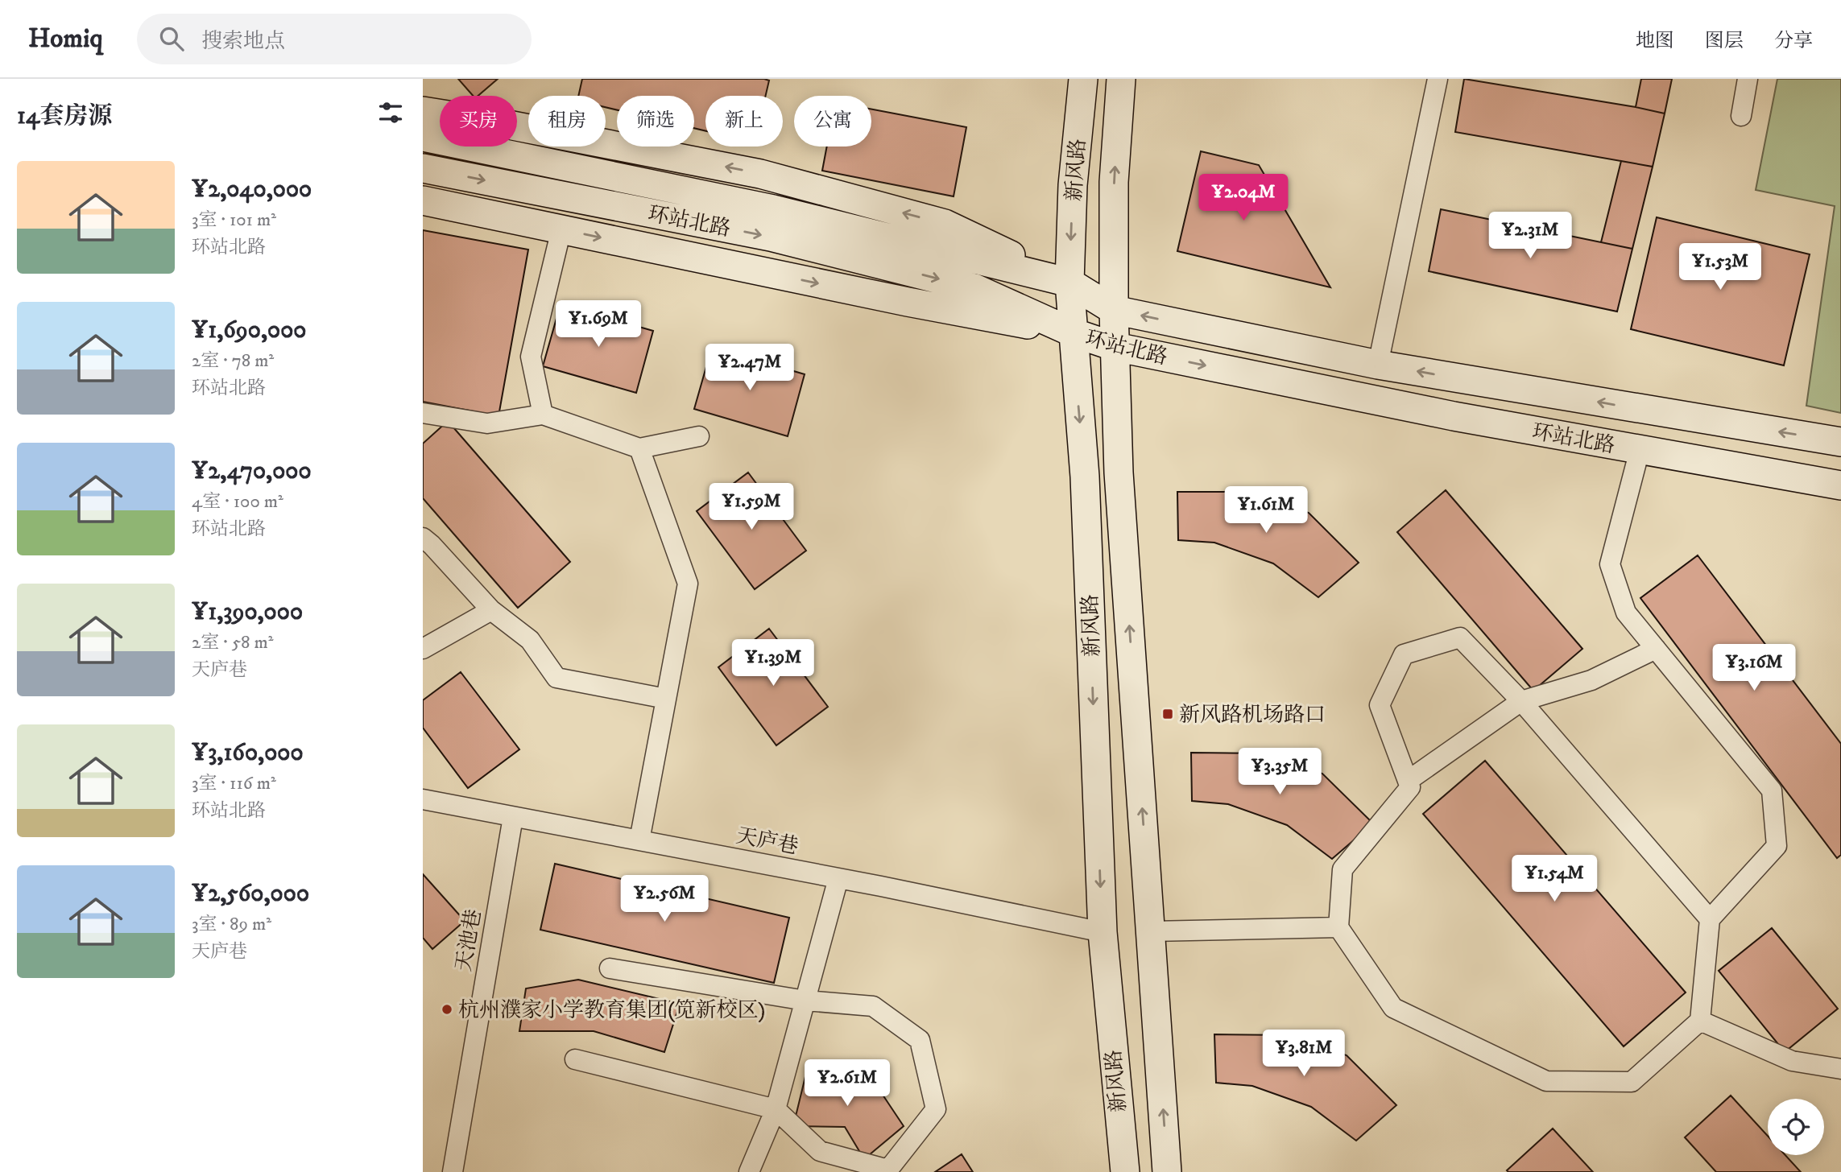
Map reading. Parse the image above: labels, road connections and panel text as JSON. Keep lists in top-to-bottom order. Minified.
{"streets":{"main road":["新风路","环站北路"],"street":["天庐巷","天池巷"]},"crossings":[["新风路","环站北路"],["新风路","天庐巷"],["天庐巷","天池巷"]],"places":{"transit":["新风路机场路口"],"other":["杭州濮家小学教育集团(笕新校区)"]},"page":{"header":"Homiq","search":"搜索地点","nav":["地图","图层","分享"],"heading":"14套房源","chip":["买房","租房","筛选","新上","公寓"],"list":[{"name":"¥2,040,000","note":"3室 · 101 m² · 环站北路"},{"name":"¥1,690,000","note":"2室 · 78 m² · 环站北路"},{"name":"¥2,470,000","note":"4室 · 100 m² · 环站北路"},{"name":"¥1,390,000","note":"2室 · 58 m² · 天庐巷"},{"name":"¥3,160,000","note":"3室 · 116 m² · 环站北路"},{"name":"¥2,560,000","note":"3室 · 89 m² · 天庐巷"}],"price":["¥2.04M","¥2.31M","¥1.53M","¥1.69M","¥2.47M","¥1.59M","¥1.61M","¥1.39M","¥3.16M","¥3.35M","¥1.54M","¥2.56M","¥3.81M","¥2.61M"]}}
